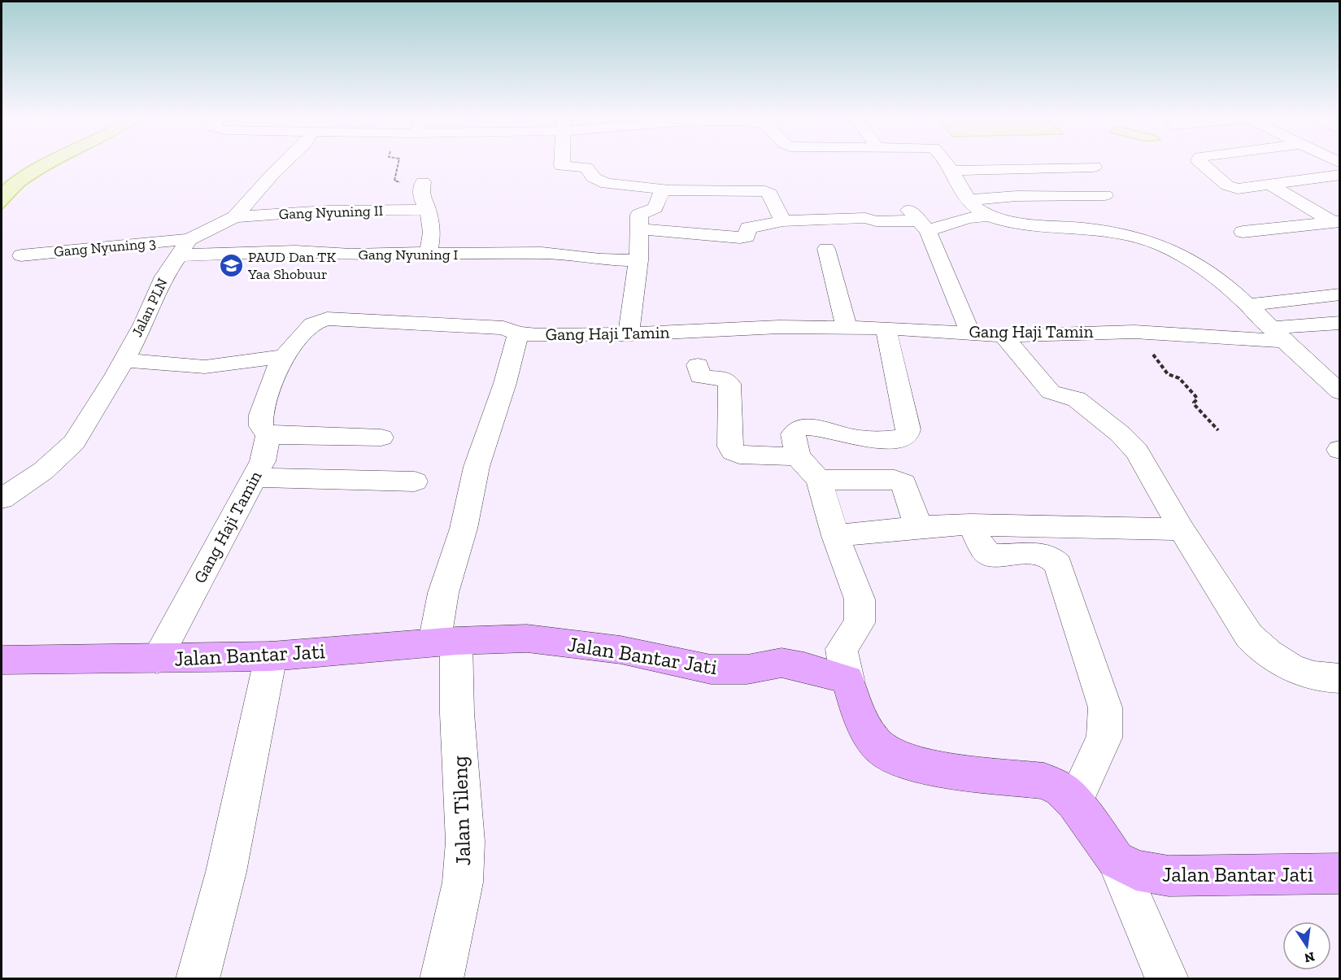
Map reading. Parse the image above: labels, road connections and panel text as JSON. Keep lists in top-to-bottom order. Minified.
{"streets":{"street":["Gang Nyuning II","Gang Nyuning 3","Gang Nyuning I","Jalan PLN","Gang Haji Tamin","Jalan Bantar Jati","Jalan Tileng"]},"crossings":[["Gang Nyuning 3","Gang Nyuning I"],["Gang Nyuning 3","Jalan PLN"],["Gang Nyuning I","Jalan PLN"],["Gang Haji Tamin","Jalan Bantar Jati"],["Gang Haji Tamin","Jalan Tileng"],["Jalan Bantar Jati","Jalan Tileng"]],"places":{"school or university":["PAUD Dan TK Yaa Shobuur"]},"north":"bottom"}
